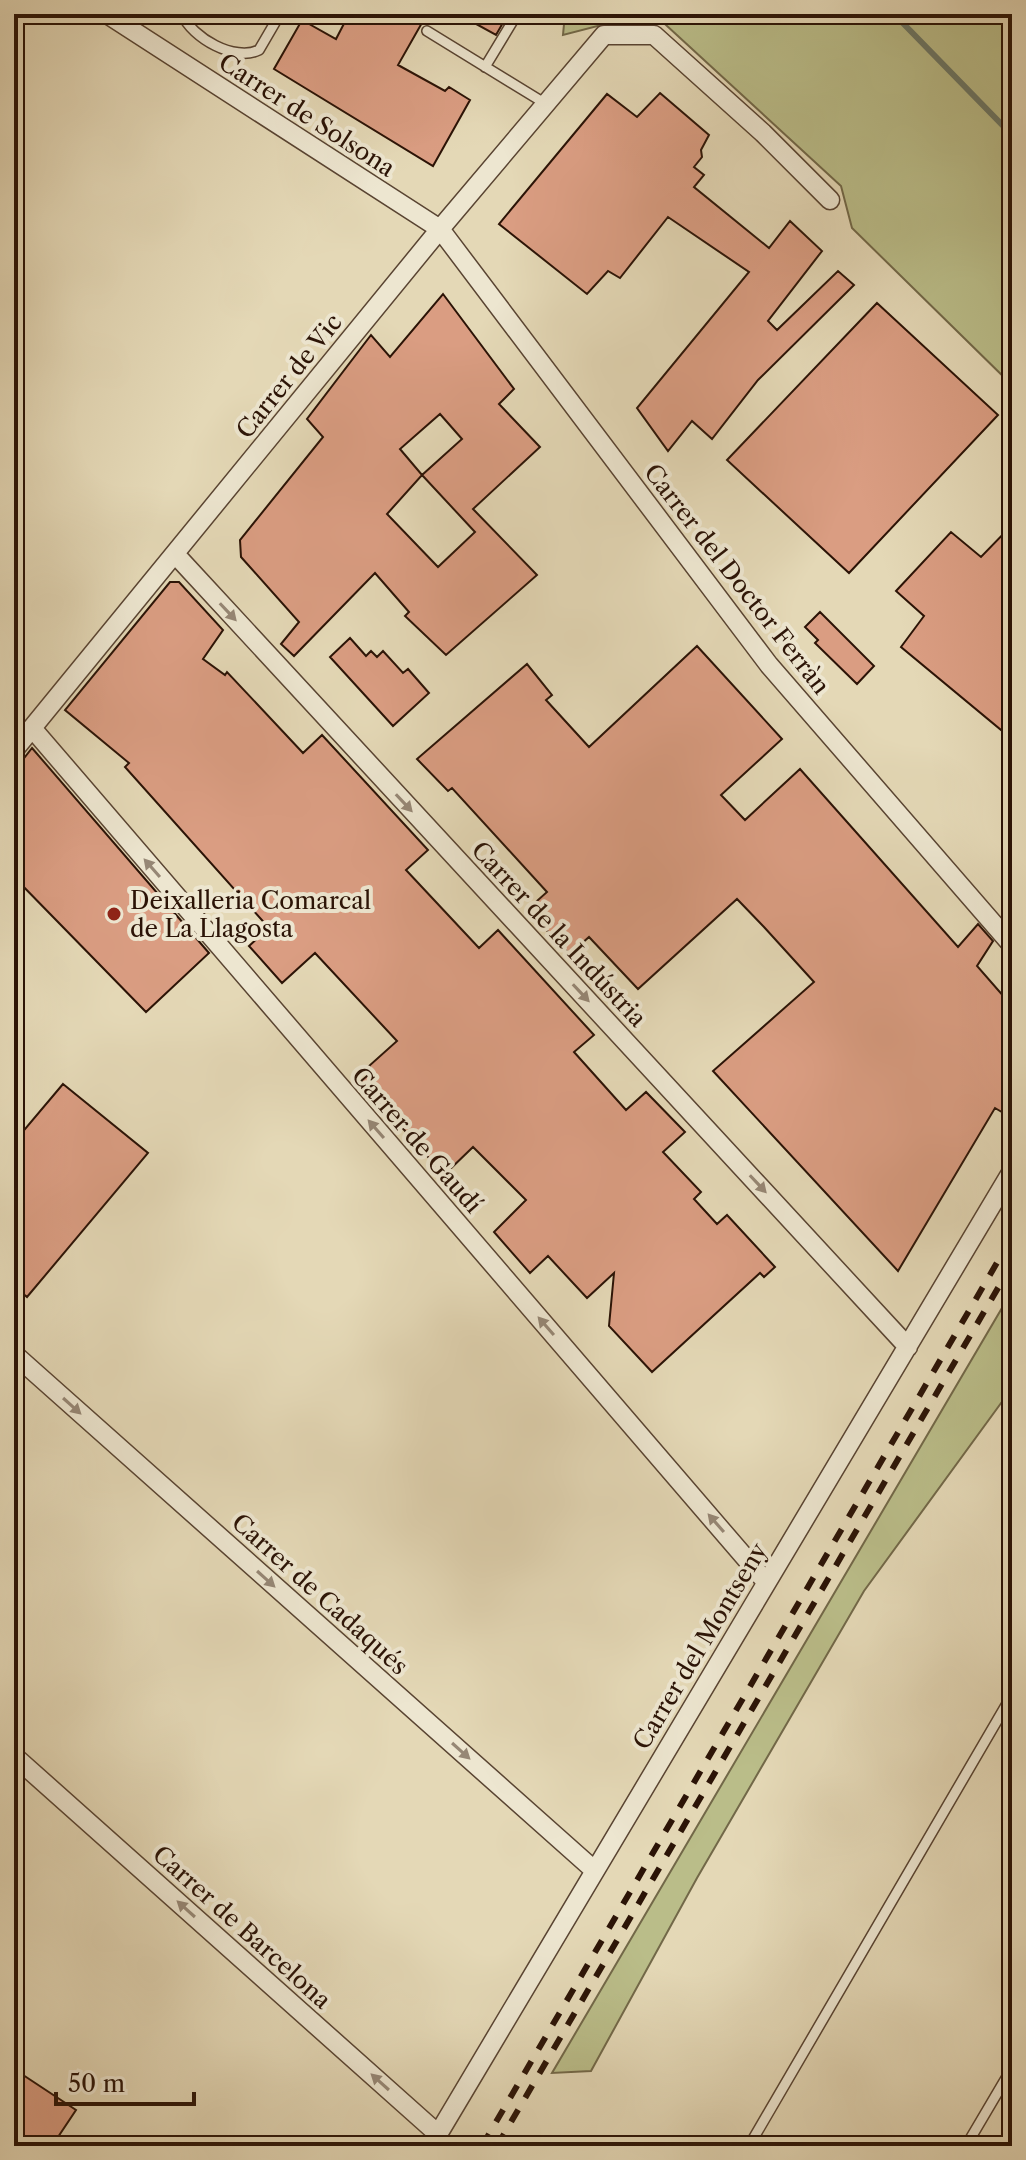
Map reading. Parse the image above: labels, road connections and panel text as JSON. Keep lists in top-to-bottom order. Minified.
{"streets":{"street":["Carrer de Solsona","Carrer de Vic","Carrer del Doctor Ferràn","Carrer de la Indústria","Carrer de Gaudí","Carrer de Cadaqués","Carrer del Montseny","Carrer de Barcelona"]},"crossings":[["Carrer de Solsona","Carrer de Vic"],["Carrer de Solsona","Carrer del Doctor Ferràn"],["Carrer de Vic","Carrer del Doctor Ferràn"],["Carrer de Vic","Carrer de la Indústria"],["Carrer de Vic","Carrer de Gaudí"],["Carrer de la Indústria","Carrer del Montseny"],["Carrer de Gaudí","Carrer del Montseny"],["Carrer de Cadaqués","Carrer del Montseny"],["Carrer del Montseny","Carrer de Barcelona"]],"one_way":["Carrer de la Indústria","Carrer de Gaudí","Carrer de Cadaqués","Carrer de Barcelona"],"places":["Deixalleria Comarcal de La Llagosta"],"scale_bar":"50 m"}
